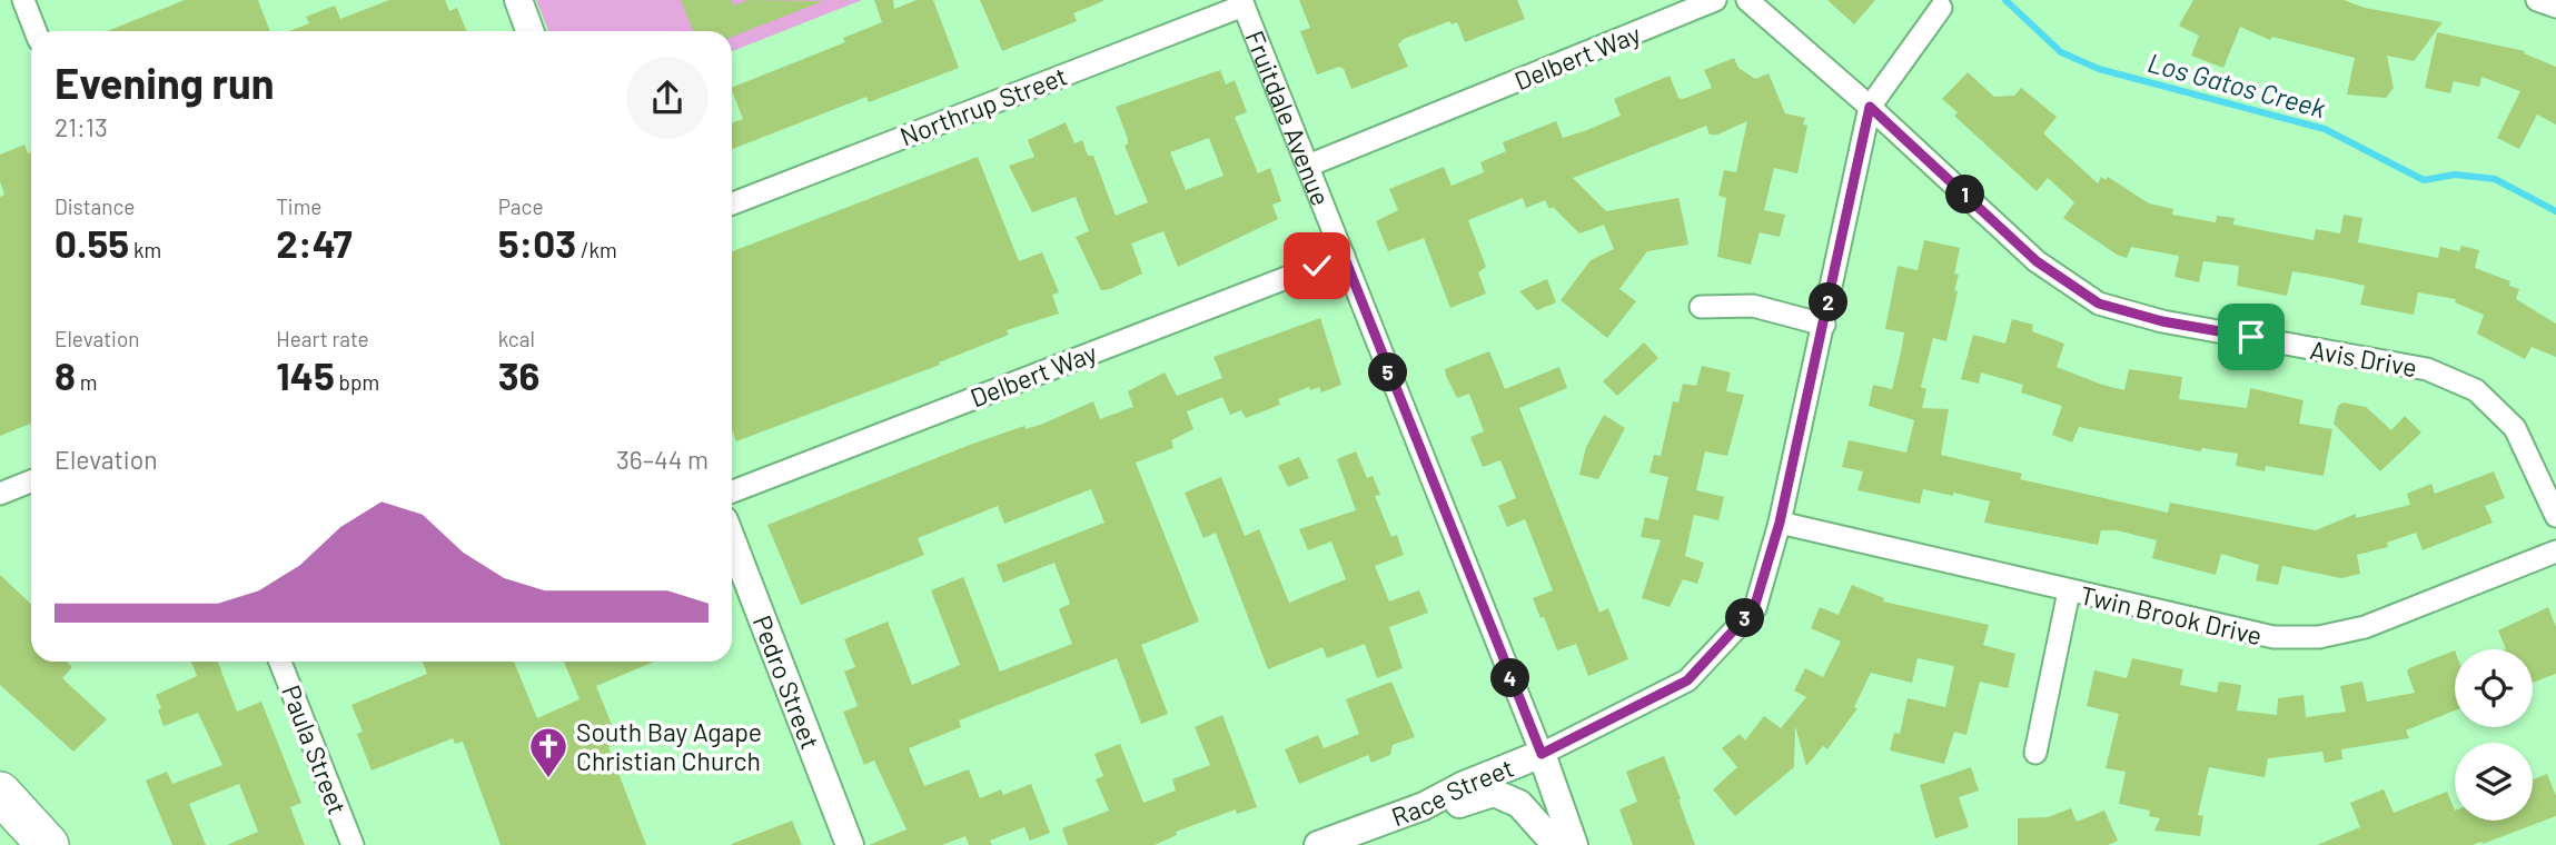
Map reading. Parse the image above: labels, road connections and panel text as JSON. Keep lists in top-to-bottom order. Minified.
{"streets":{"street":["Delbert Way","Northrup Street","Fruitdale Avenue","Avis Drive","Twin Brook Drive","Pedro Street","Paula Street","Race Street"]},"crossings":[["Delbert Way","Fruitdale Avenue"],["Northrup Street","Fruitdale Avenue"],["Fruitdale Avenue","Race Street"]],"water":["Los Gatos Creek"],"places":{"church":["South Bay Agape Christian Church"]},"page":{"heading":["Evening run","21:13"],"stats":[["Distance","0.55 km"],["Time","2:47"],["Pace","5:03 /km"],["Elevation","8 m"],["Heart rate","145 bpm"],["kcal","36"]],"pins":["1","2","5","3","4"],"chart":["Elevation","36–44 m"]}}
